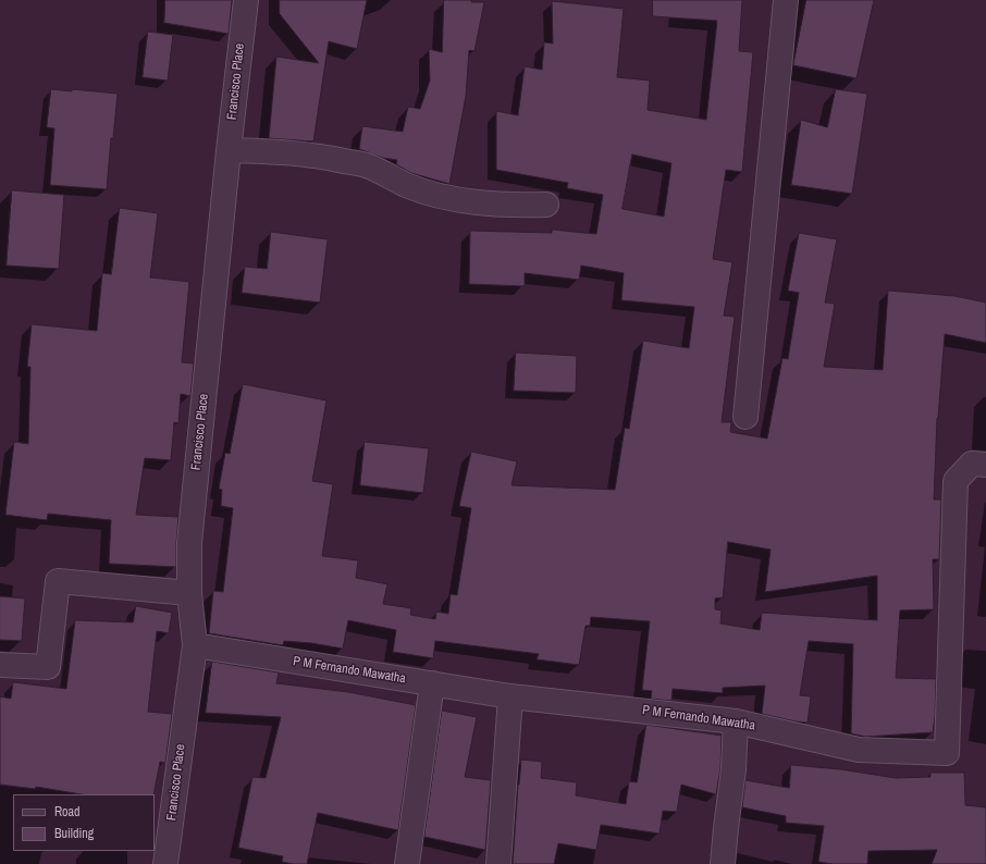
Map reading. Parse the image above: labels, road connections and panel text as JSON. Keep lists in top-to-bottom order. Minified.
{"streets":{"street":["Francisco Place","P M Fernando Mawatha"]},"crossings":[["Francisco Place","P M Fernando Mawatha"]],"legend":["Road","Building"]}
